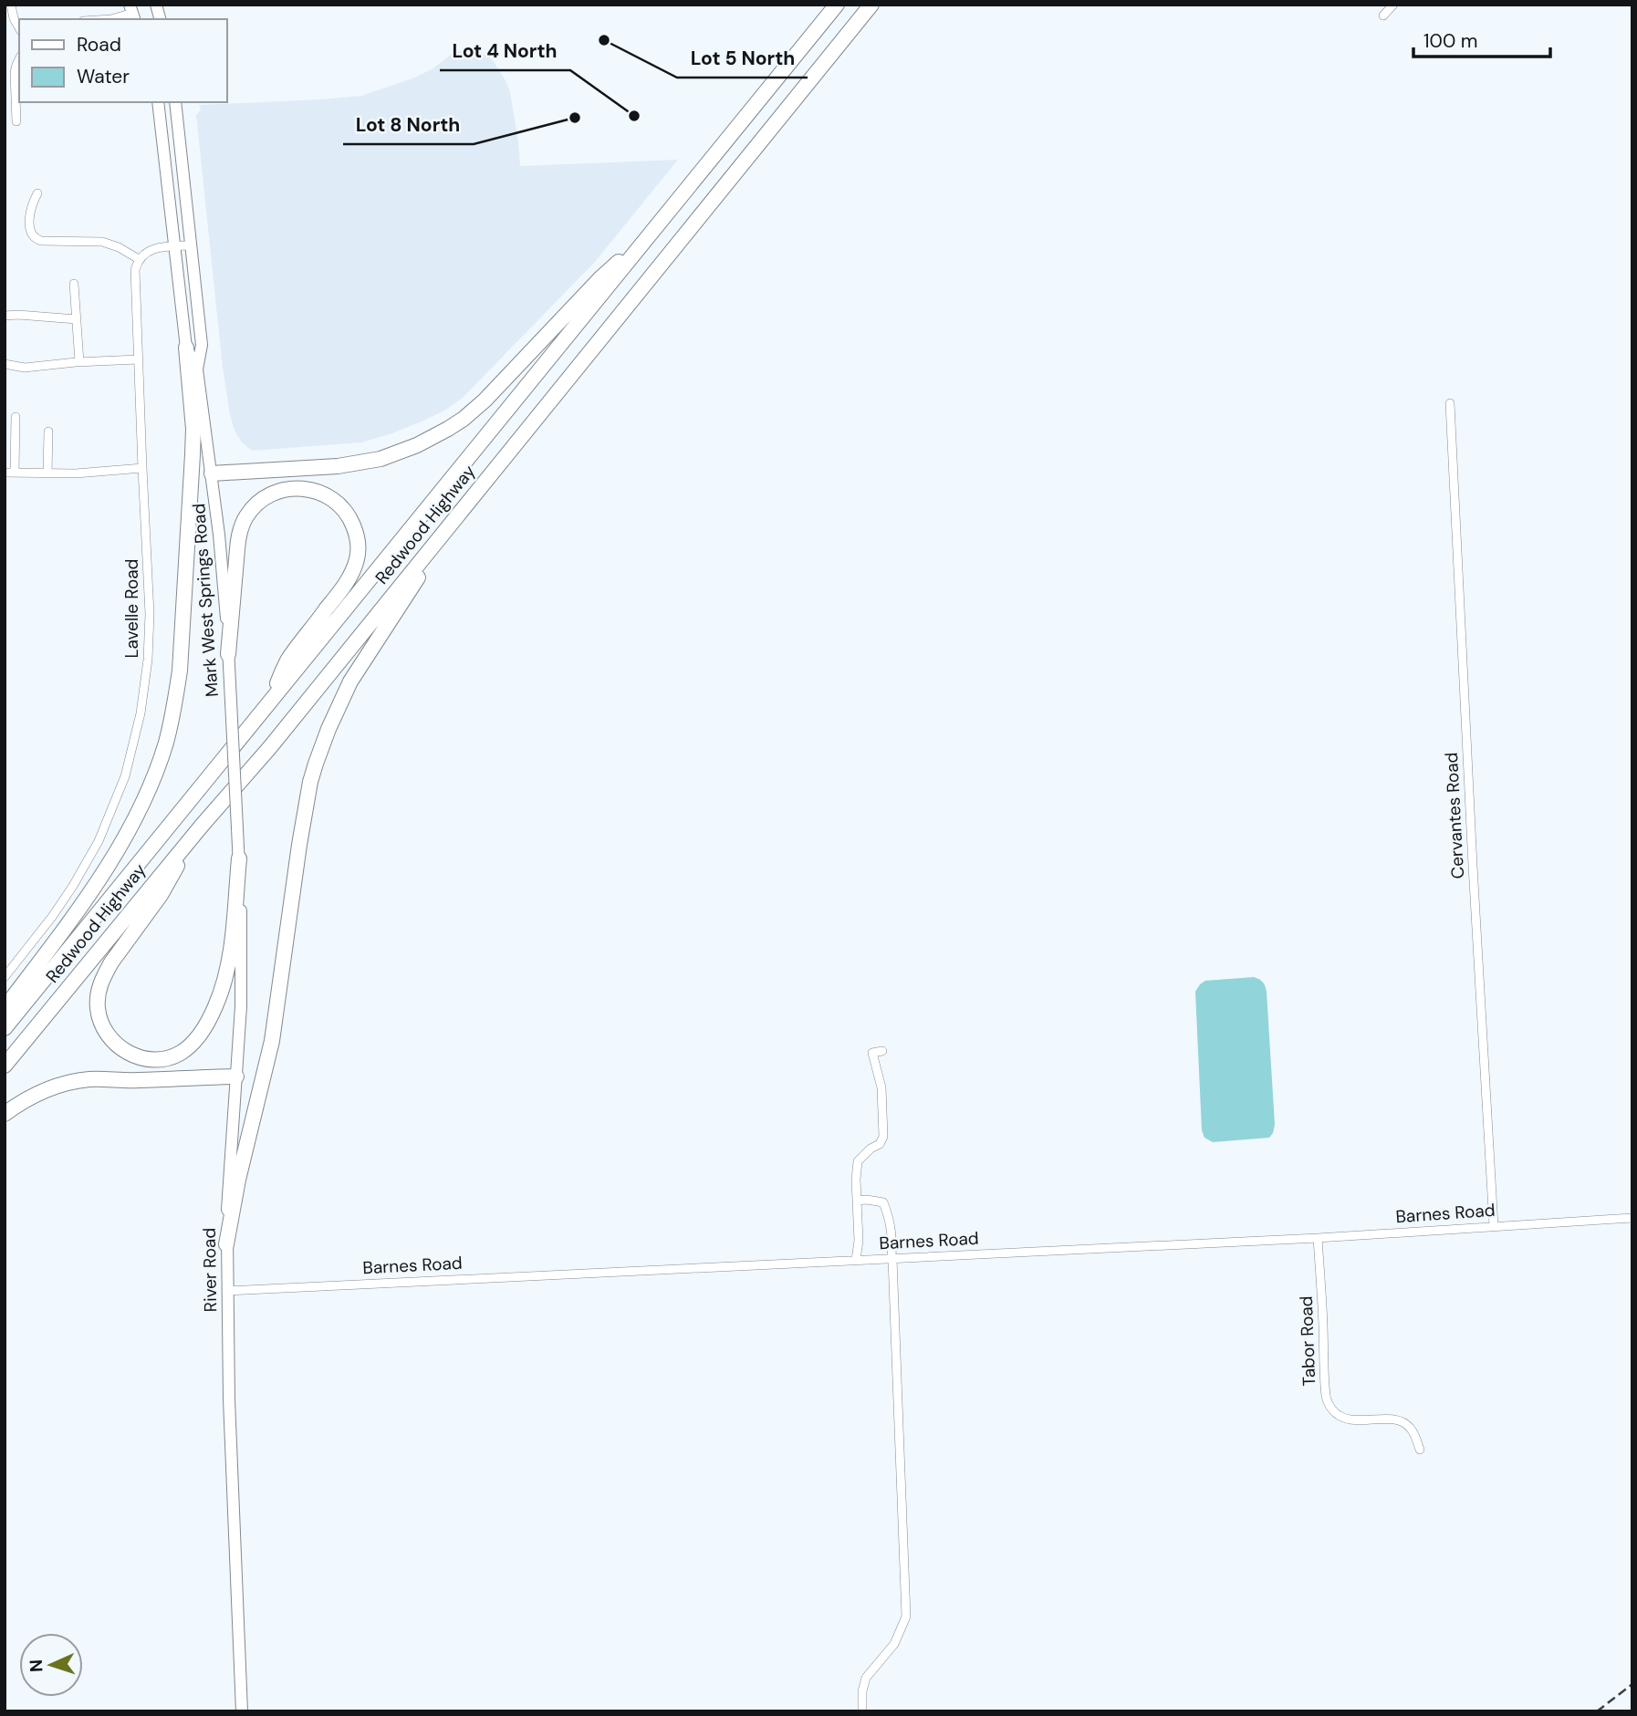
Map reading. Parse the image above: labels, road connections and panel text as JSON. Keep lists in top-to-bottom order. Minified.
{"streets":{"highway":["Redwood Highway"],"main road":["Mark West Springs Road","River Road"],"street":["Lavelle Road","Cervantes Road","Barnes Road","Tabor Road"]},"crossings":[["Mark West Springs Road","River Road"],["Cervantes Road","Barnes Road"],["Barnes Road","River Road"],["Barnes Road","Tabor Road"]],"places":["Lot 5 North","Lot 4 North","Lot 8 North"],"legend":["Road","Water"],"scale_bar":"100 m","north":"left"}
